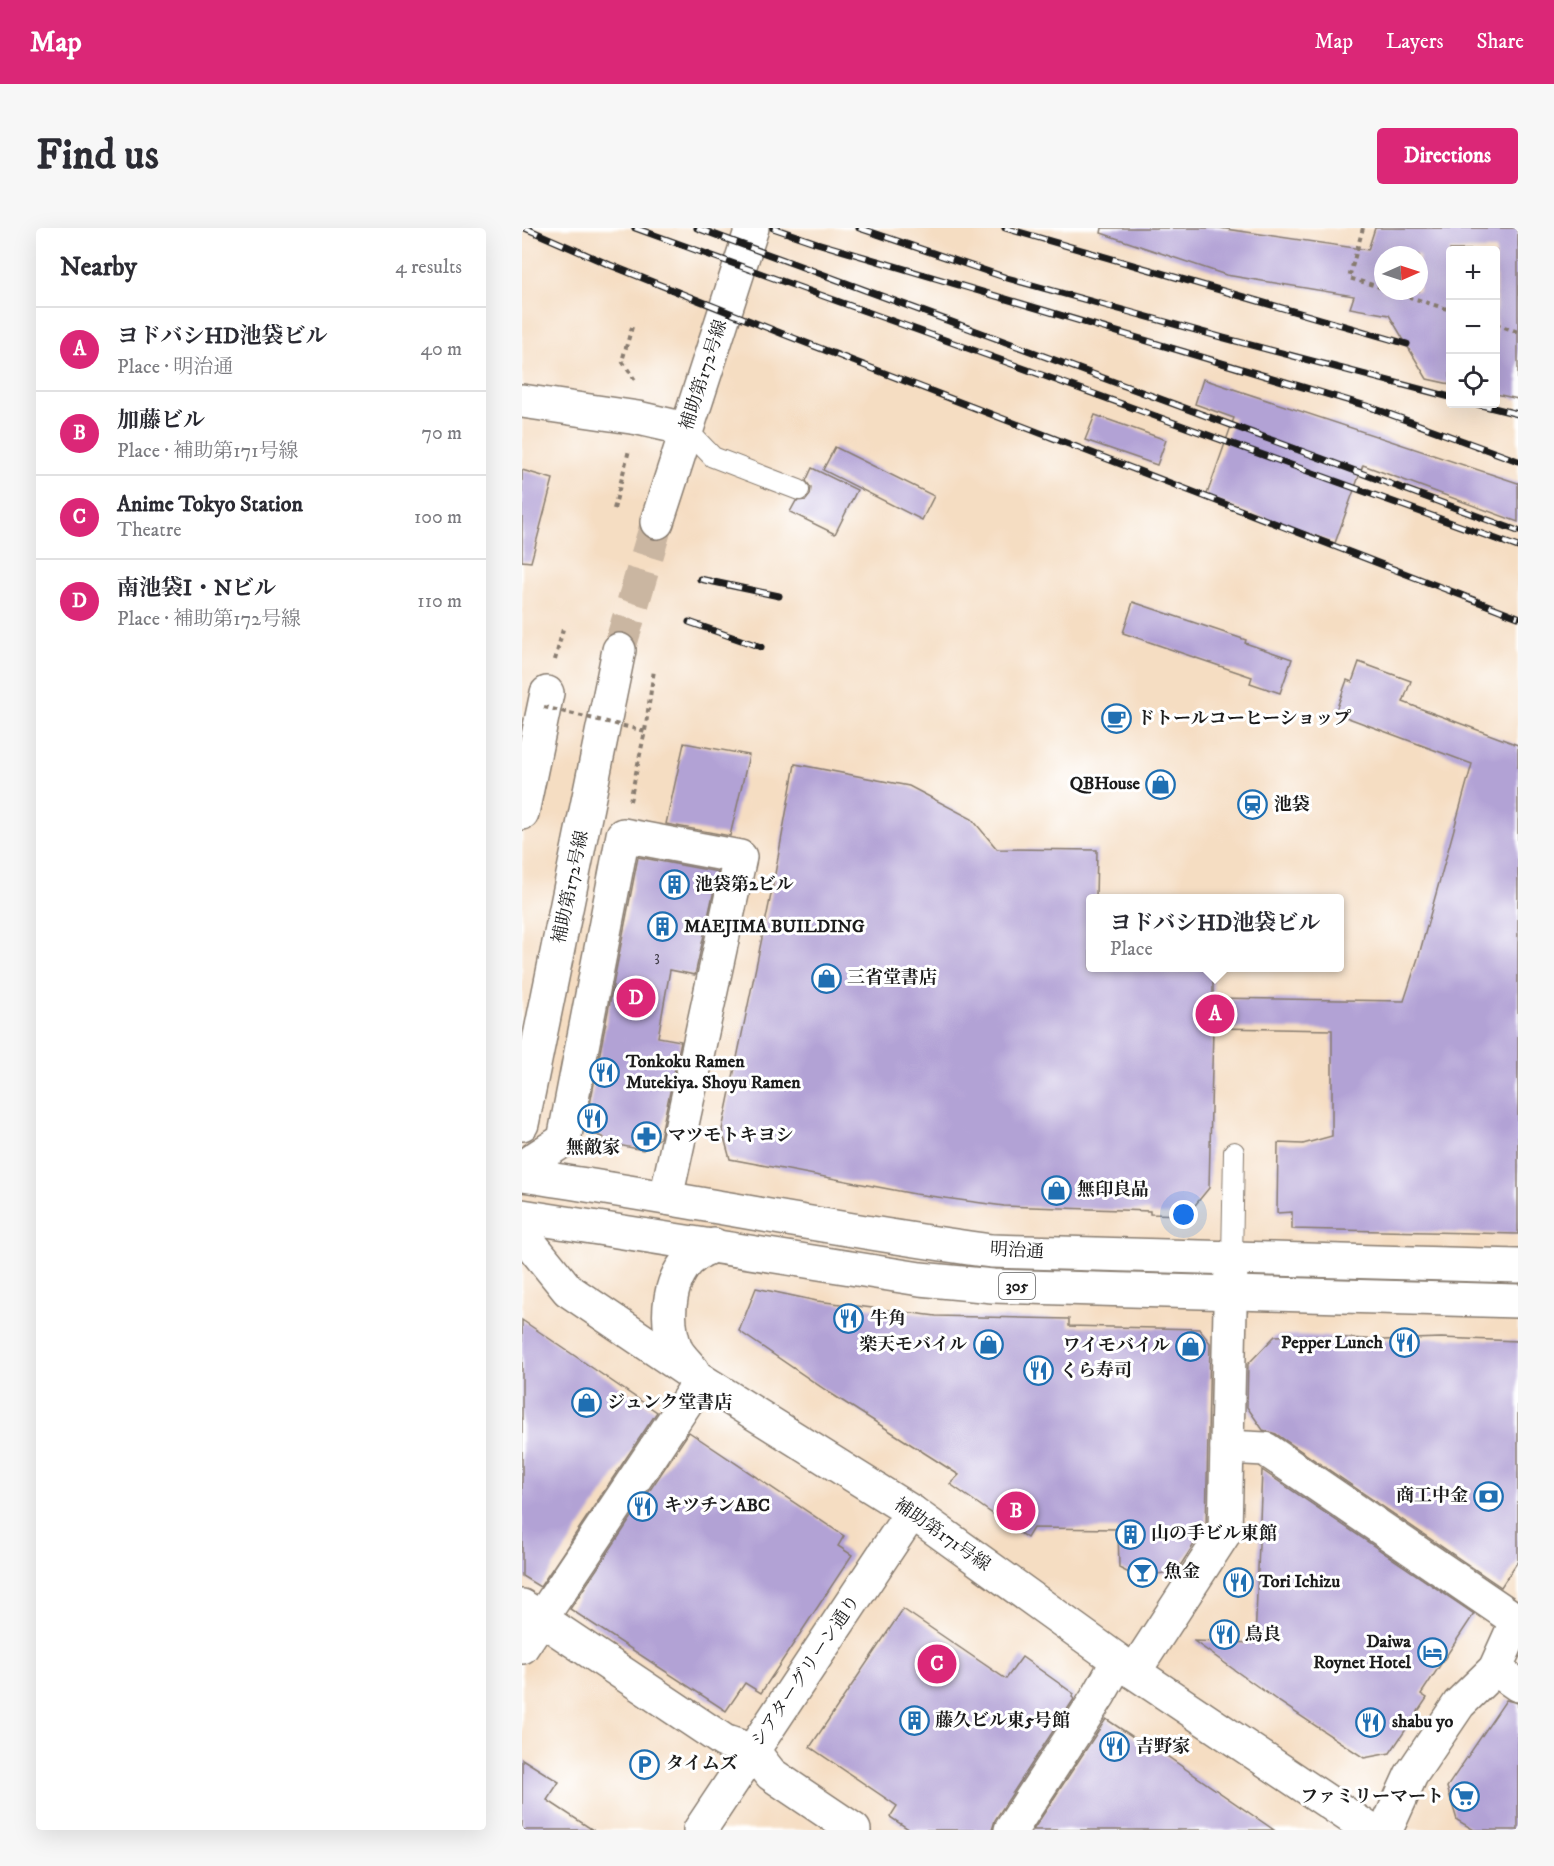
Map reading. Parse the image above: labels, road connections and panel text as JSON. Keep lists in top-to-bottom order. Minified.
{"streets":{"street":["補助第172号線","明治通","305","補助第171号線","シアターグリーン通り"]},"crossings":[["補助第171号線","シアターグリーン通り"]],"places":{"cafe":["ドトールコーヒーショップ"],"shop":["QBHouse","三省堂書店","無印良品","楽天モバイル","ワイモバイル","ジュンク堂書店"],"station":["池袋"],"building":["池袋第2ビル","MAEJIMA BUILDING","山の手ビル東館","藤久ビル東5号館"],"restaurant":["Tonkoku Ramen Mutekiya. Shoyu Ramen","無敵家","牛角","Pepper Lunch","くら寿司","キツチンABC","Tori Ichizu","鳥良","shabu yo","吉野家"],"pharmacy":["マツモトキヨシ"],"bank":["商工中金"],"bar":["魚金"],"hotel":["Daiwa Roynet Hotel"],"parking":["タイムズ"],"supermarket":["ファミリーマート"]},"house_numbers":["3"],"north":"right","page":{"header":"Map","nav":["Map","Layers","Share"],"buttons":"Directions","title":"Find us","heading":["Nearby","4 results"],"map_buttons":["+","−"],"list":[{"mark":"A","name":"ヨドバシHD池袋ビル","note":"Place · 明治通","value":"40 m"},{"mark":"B","name":"加藤ビル","note":"Place · 補助第171号線","value":"70 m"},{"mark":"C","name":"Anime Tokyo Station","note":"Theatre","value":"100 m"},{"mark":"D","name":"南池袋I・Nビル","note":"Place · 補助第172号線","value":"110 m"}],"popup":["ヨドバシHD池袋ビル","Place"],"pins":["D","A","B","C"]}}
